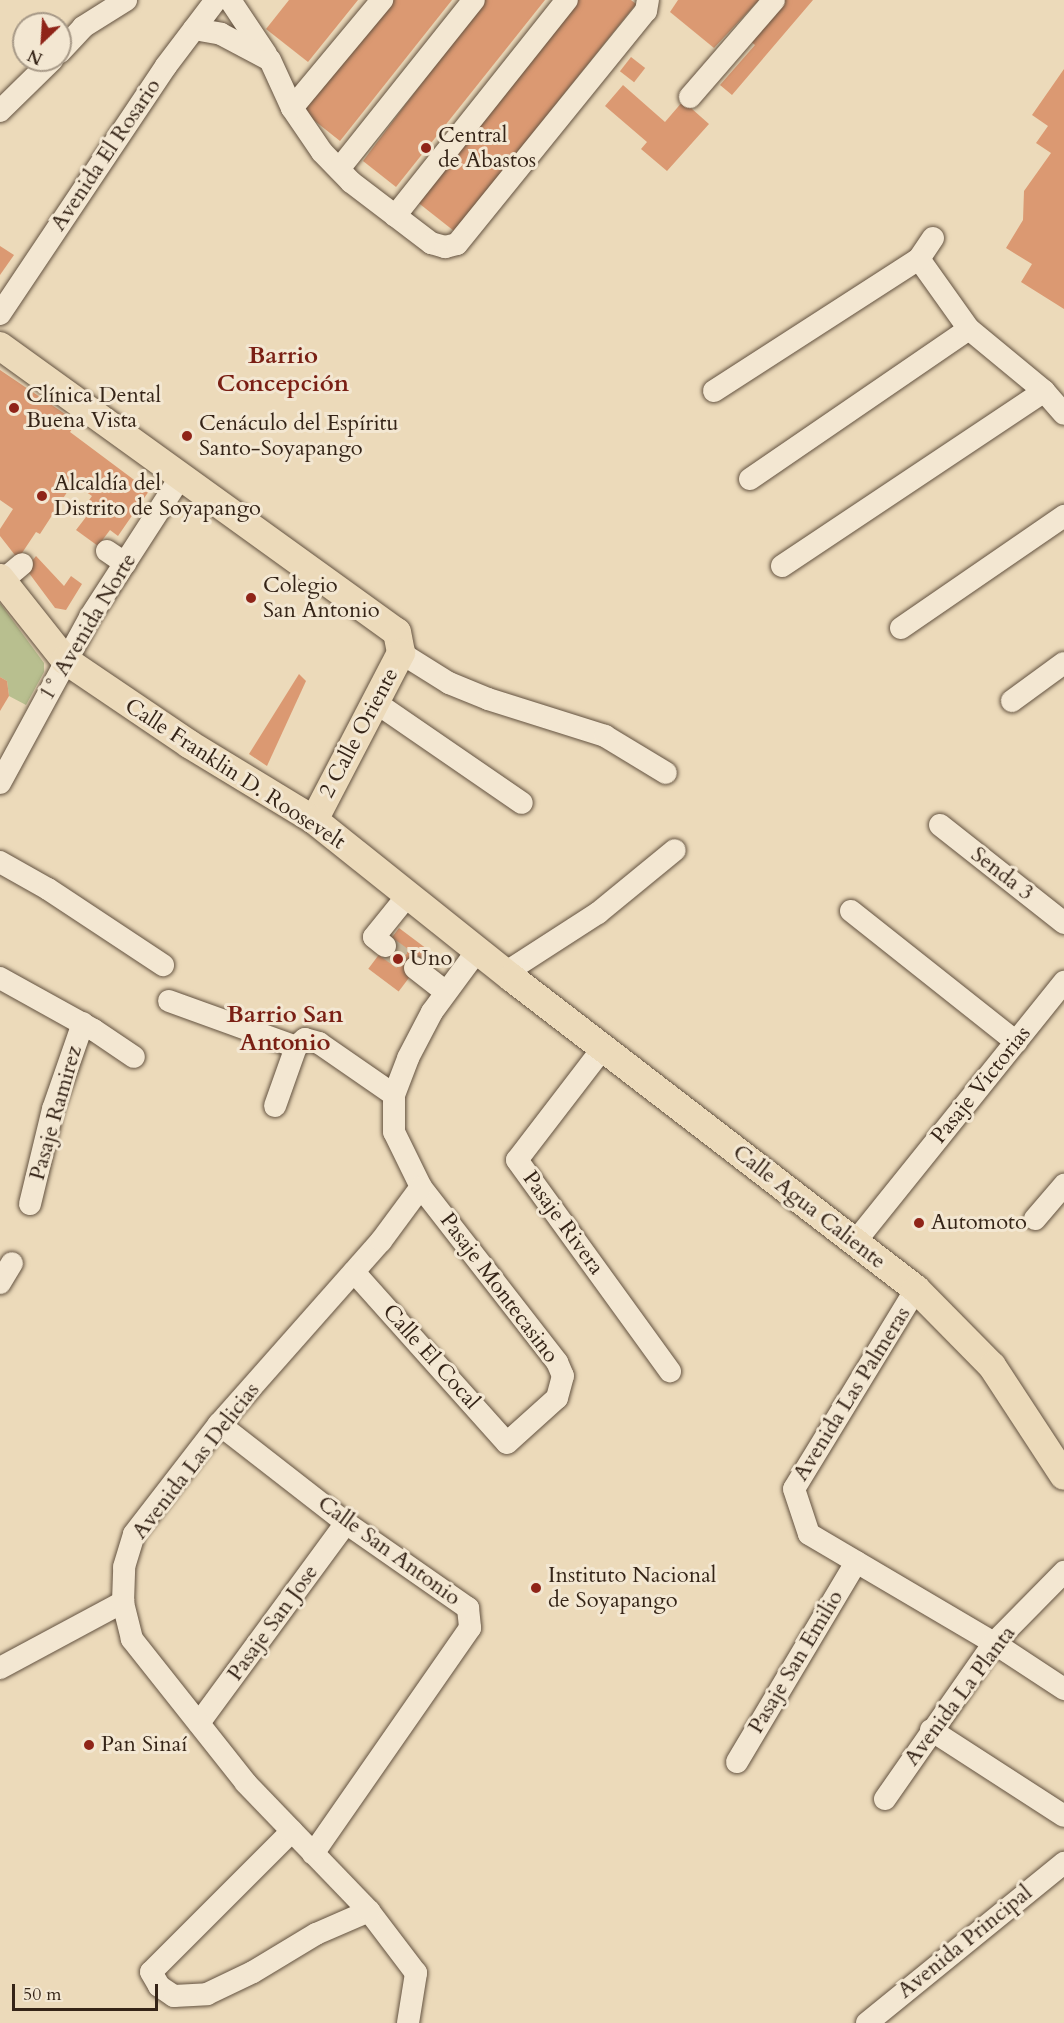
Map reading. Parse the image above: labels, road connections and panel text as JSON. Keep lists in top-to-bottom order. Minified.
{"streets":{"main road":["2 Calle Oriente","Calle Franklin D. Roosevelt","Calle Agua Caliente"],"street":["Avenida El Rosario","1° Avenida Norte","Senda 3","Pasaje Victorias","Pasaje Ramirez","Pasaje Rivera","Pasaje Montecasino","Calle El Cocal","Avenida Las Palmeras","Avenida Las Delicias","Calle San Antonio","Pasaje San Jose","Pasaje San Emilio","Avenida La Planta","Avenida Principal"]},"crossings":[["1° Avenida Norte","2 Calle Oriente"],["1° Avenida Norte","Calle Franklin D. Roosevelt"],["2 Calle Oriente","Calle Franklin D. Roosevelt"],["Calle Franklin D. Roosevelt","Calle Agua Caliente"],["Pasaje Victorias","Calle Agua Caliente"],["Calle Agua Caliente","Pasaje Rivera"],["Calle Agua Caliente","Avenida Las Palmeras"],["Pasaje Montecasino","Calle El Cocal"],["Pasaje Montecasino","Avenida Las Delicias"],["Calle El Cocal","Avenida Las Delicias"],["Avenida Las Palmeras","Pasaje San Emilio"],["Avenida Las Palmeras","Avenida La Planta"],["Avenida Las Delicias","Calle San Antonio"],["Avenida Las Delicias","Pasaje San Jose"],["Calle San Antonio","Pasaje San Jose"]],"districts":["Barrio Concepción","Barrio San Antonio"],"places":["Central de Abastos","Clínica Dental Buena Vista","Cenáculo del Espíritu Santo-Soyapango","Alcaldía del Distrito de Soyapango","Colegio San Antonio","Uno","Automoto","Instituto Nacional de Soyapango","Pan Sinaí"],"scale_bar":"50 m","north":"bottom left"}
